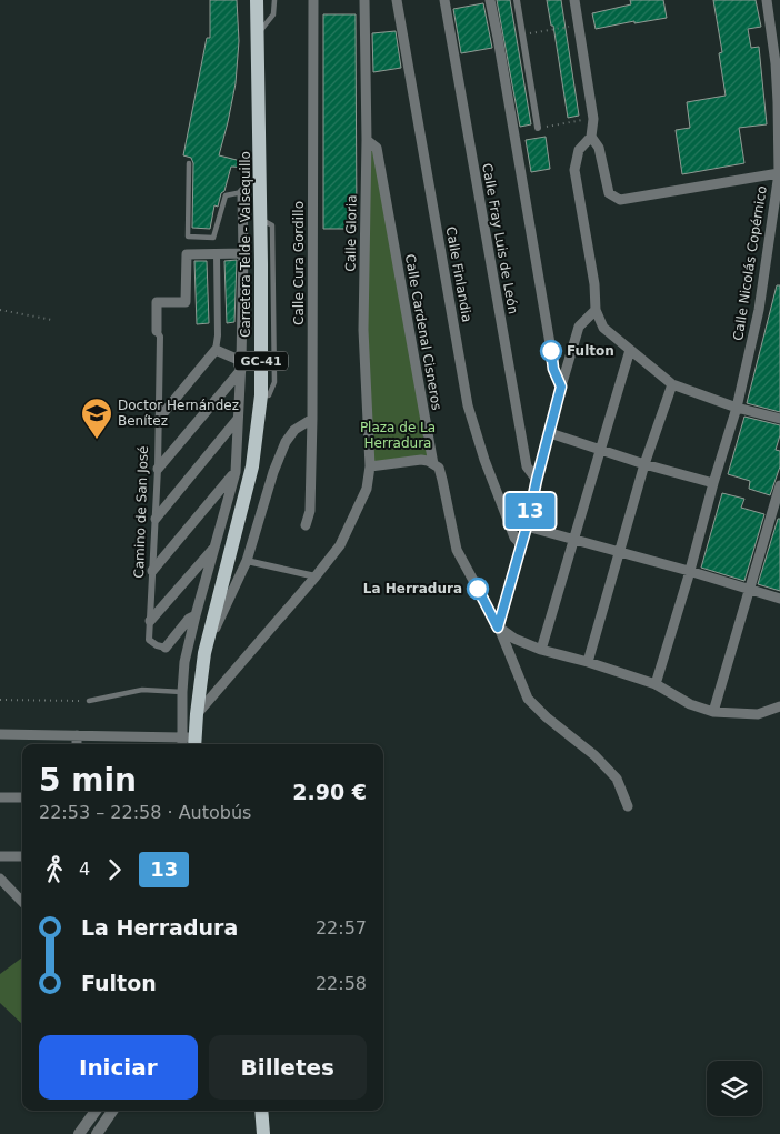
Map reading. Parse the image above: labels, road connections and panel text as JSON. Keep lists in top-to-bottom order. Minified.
{"streets":{"main road":["Carretera Telde - Valsequillo","GC-41"],"street":["Calle Gloria","Calle Fray Luis de León","Calle Cura Gordillo","Calle Nicolás Copérnico","Calle Finlandia","Calle Cardenal Cisneros","Camino de San José"]},"crossings":[["Calle Gloria","Carretera Telde - Valsequillo"],["Calle Gloria","Calle Cardenal Cisneros"]],"parks":["Plaza de La Herradura"],"places":{"other":["Fulton","La Herradura"],"school or university":["Doctor Hernández Benítez"]},"lines":["bus line 13"],"page":{"on_map":"13","heading":["5 min","22:53 – 22:58 · Autobús","2.90 €"],"legs":["4","13"],"list":[{"name":"La Herradura","value":"22:57"},{"name":"Fulton","value":"22:58"}],"buttons":["Iniciar","Billetes"]}}
